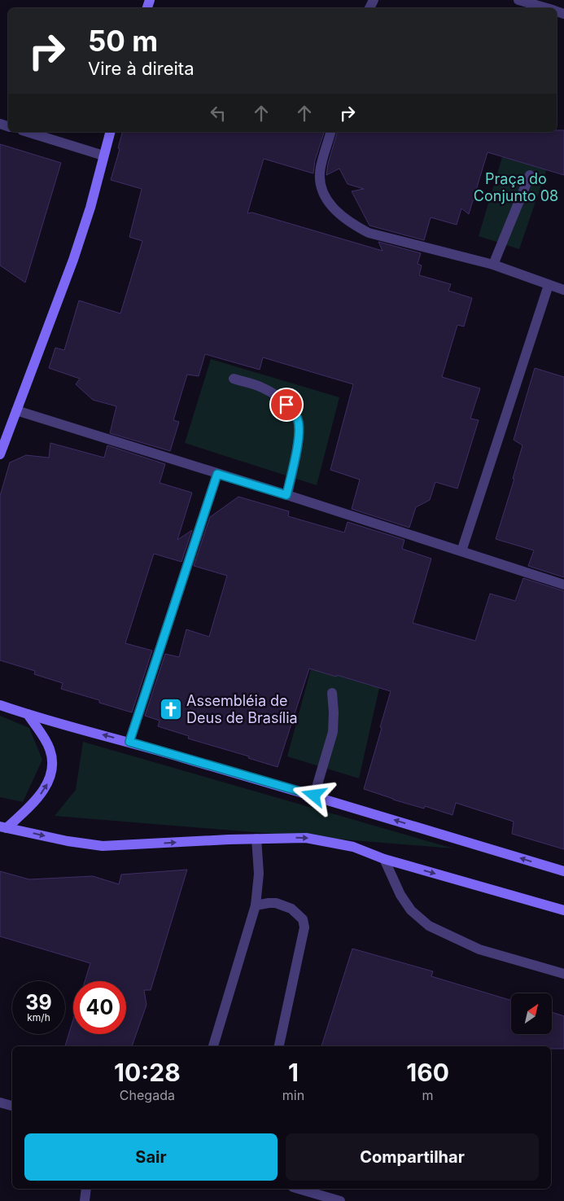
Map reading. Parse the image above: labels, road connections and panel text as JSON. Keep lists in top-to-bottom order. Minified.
{"parks":["Praça do Conjunto 08"],"places":{"church":["Assembléia de Deus de Brasília"]},"north":"top right","page":{"turn":["50 m","Vire à direita"],"speed":"39 km/h","limit":"40","eta":["10:28","Chegada","1","min","160","m"],"buttons":["Sair","Compartilhar"]}}
